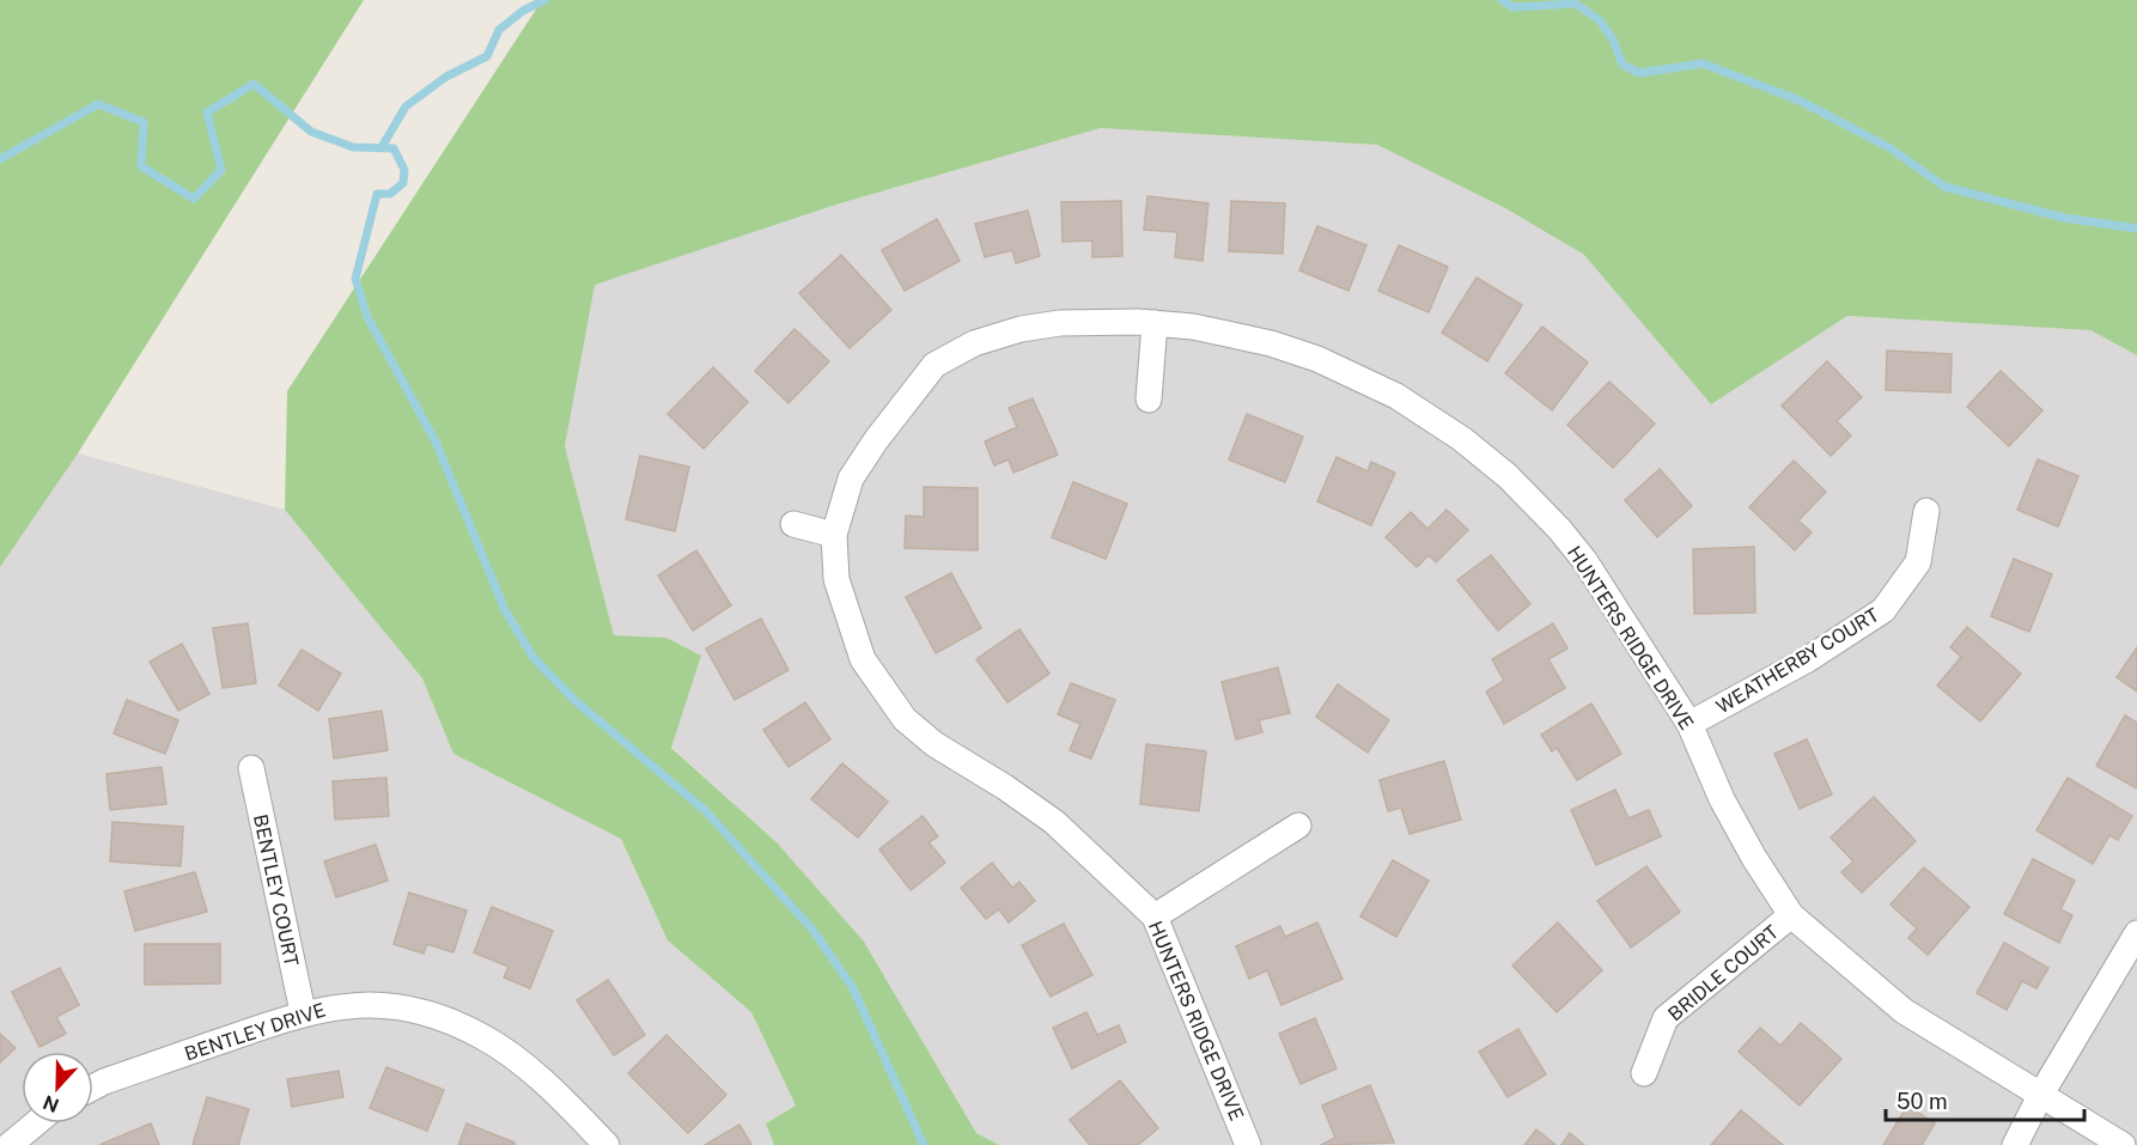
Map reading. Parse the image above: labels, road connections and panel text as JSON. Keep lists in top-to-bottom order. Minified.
{"streets":{"street":["HUNTERS RIDGE DRIVE","WEATHERBY COURT","BENTLEY COURT","BRIDLE COURT","BENTLEY DRIVE"]},"crossings":[["HUNTERS RIDGE DRIVE","WEATHERBY COURT"],["HUNTERS RIDGE DRIVE","BRIDLE COURT"],["BENTLEY COURT","BENTLEY DRIVE"]],"scale_bar":"50 m","north":"bottom"}
